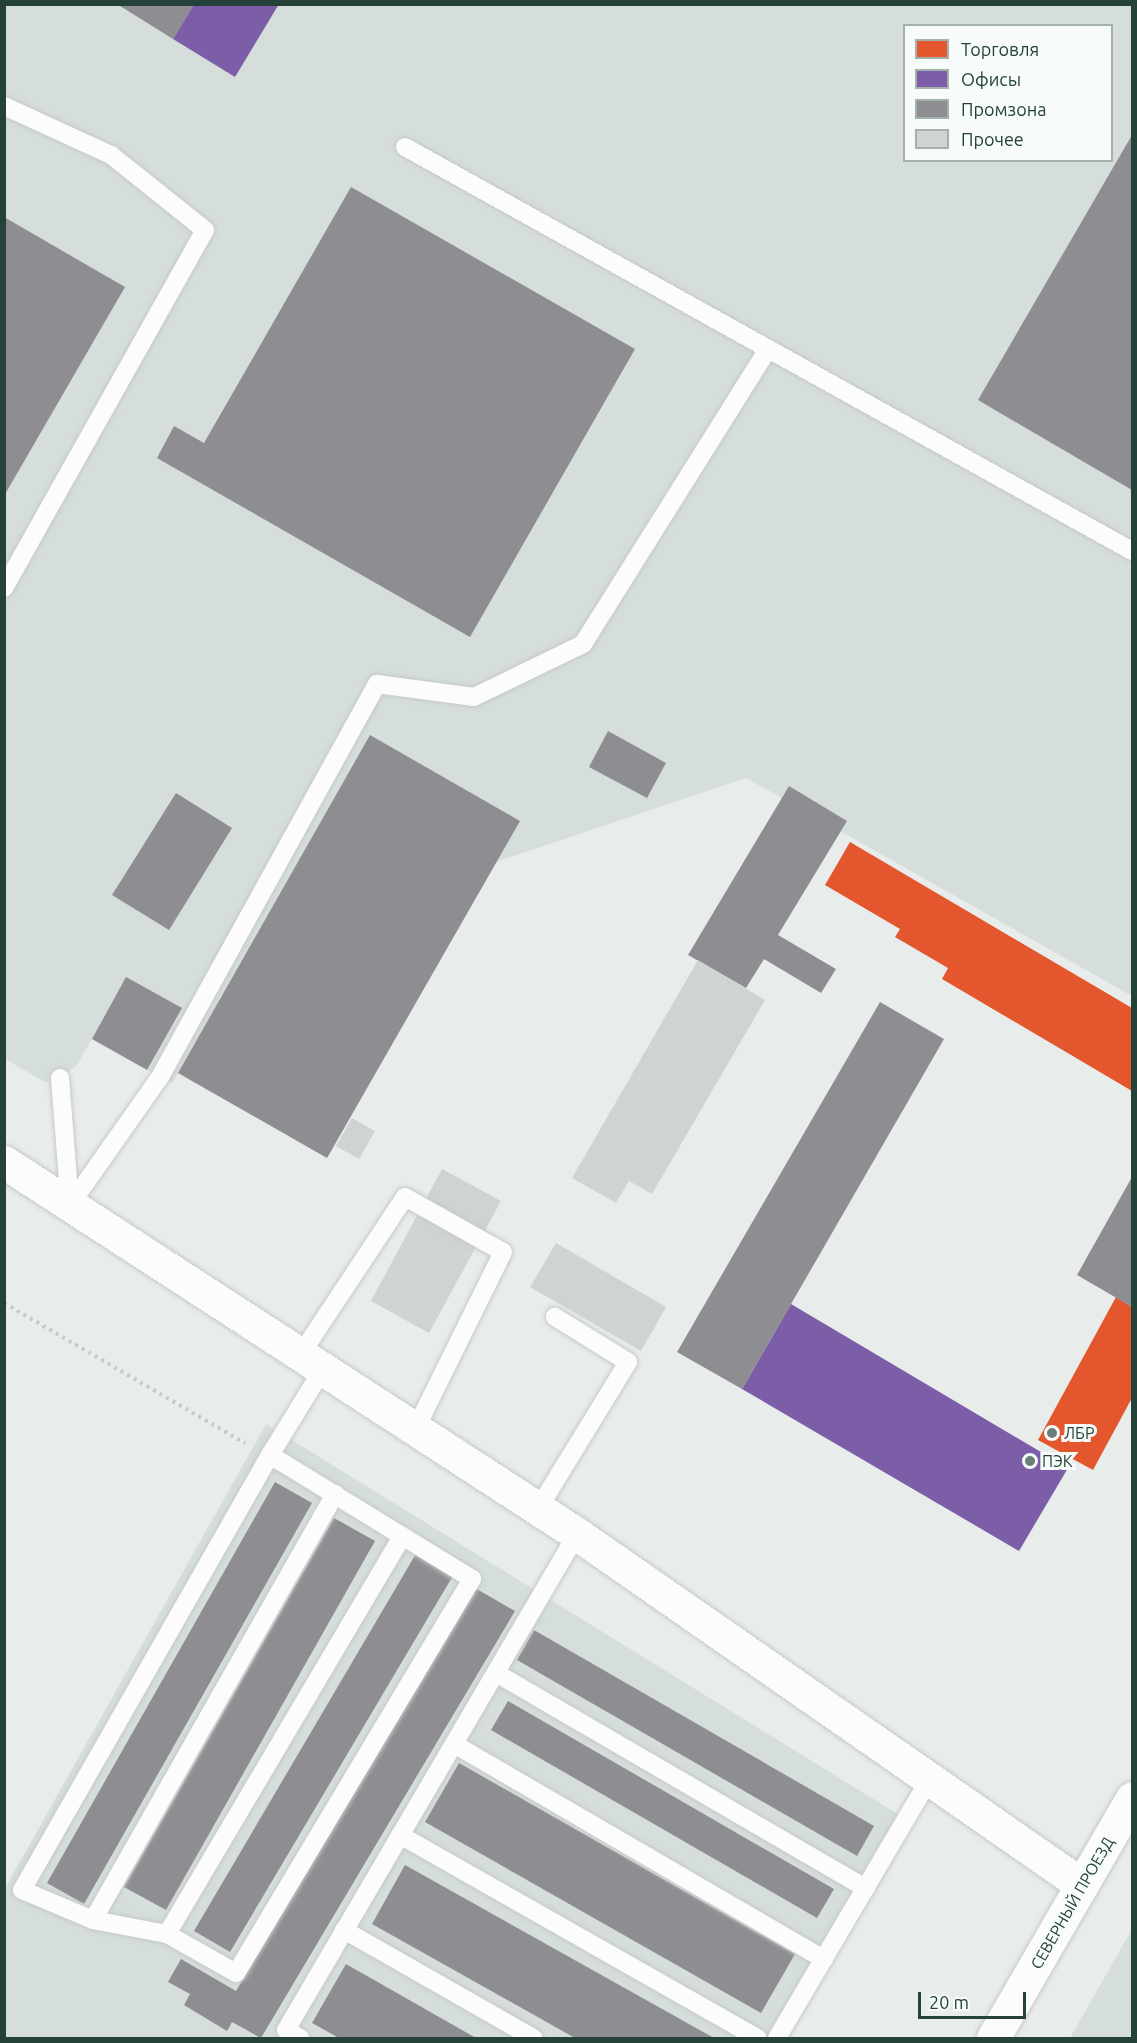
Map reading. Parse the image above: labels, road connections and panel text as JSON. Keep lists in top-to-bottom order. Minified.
{"streets":{"street":["СЕВЕРНЫЙ ПРОЕЗД"]},"places":["ЛБР","ПЭК"],"legend":["Торговля","Офисы","Промзона","Прочее"],"scale_bar":"20 m"}
